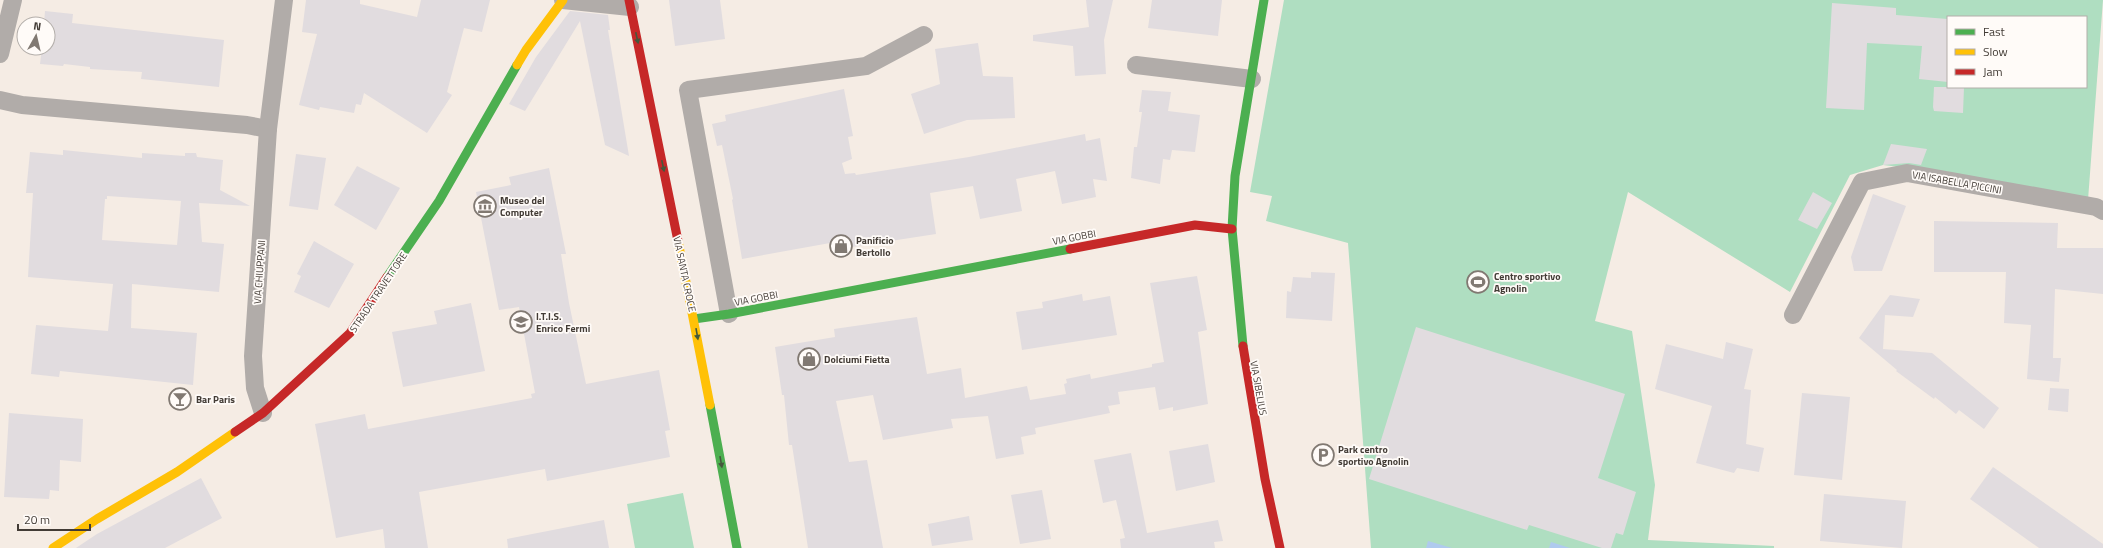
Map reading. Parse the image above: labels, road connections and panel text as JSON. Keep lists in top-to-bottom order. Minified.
{"streets":{"street":["VIA ISABELLA PICCINI","VIA GOBBI","VIA CHIUPPANI","VIA SANTA CROCE","STRADA TRAVETTORE","VIA SIBELIUS"]},"crossings":[["VIA GOBBI","VIA SANTA CROCE"],["VIA GOBBI","VIA SIBELIUS"],["VIA CHIUPPANI","STRADA TRAVETTORE"],["VIA SANTA CROCE","STRADA TRAVETTORE"]],"one_way":["VIA SANTA CROCE"],"places":{"museum":["Museo del Computer"],"shop":["Panificio Bertollo","Dolciumi Fietta"],"sports":["Centro sportivo Agnolin"],"school or university":["I.T.I.S. Enrico Fermi"],"bar":["Bar Paris"],"parking":["Park centro sportivo Agnolin"]},"legend":["Fast","Slow","Jam"],"scale_bar":"20 m","north":"top"}
